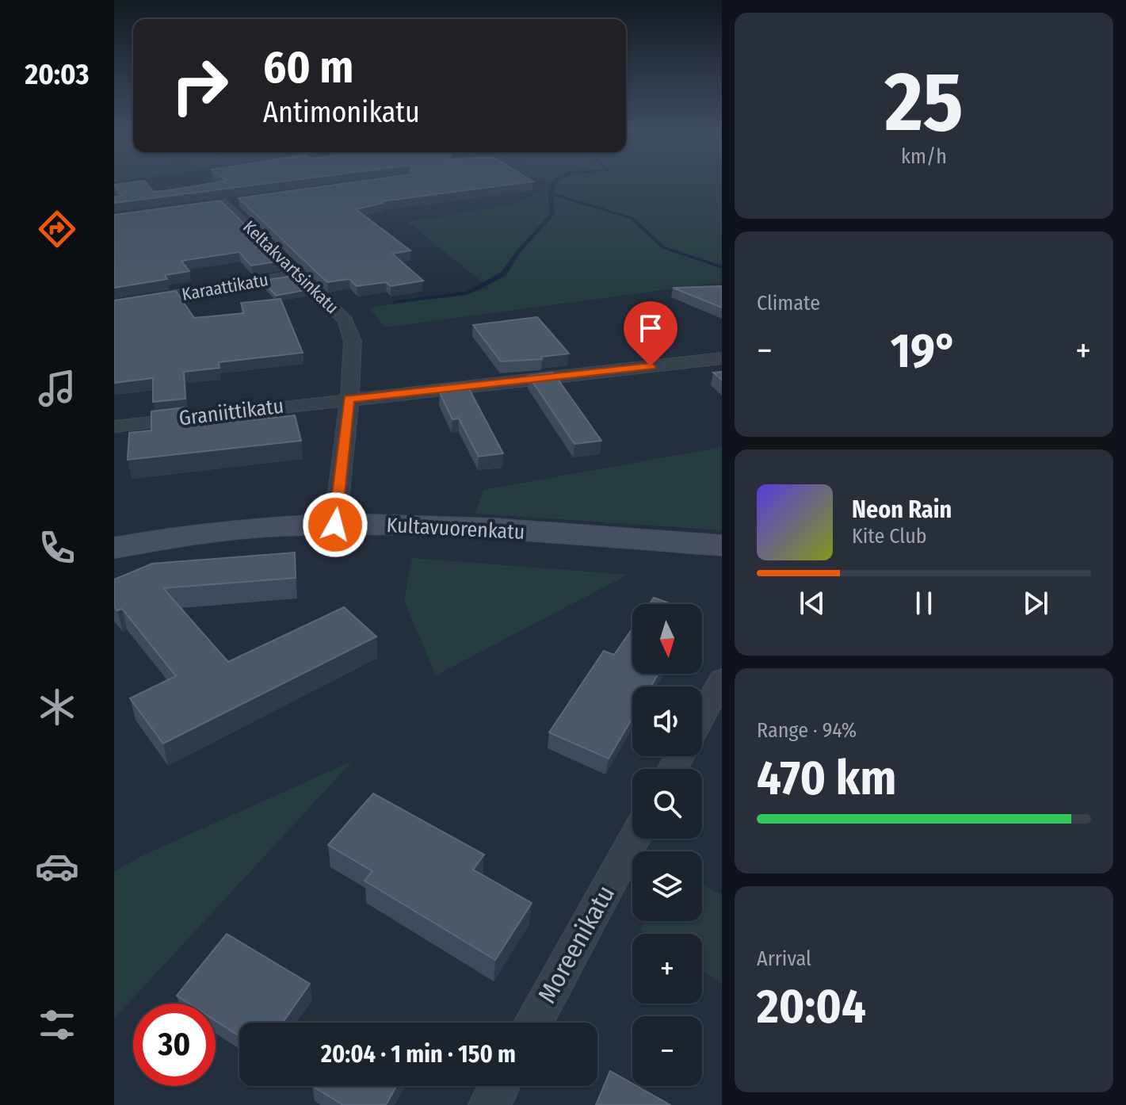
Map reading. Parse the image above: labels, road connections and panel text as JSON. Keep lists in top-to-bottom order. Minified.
{"streets":{"street":["Keltakvartsinkatu","Karaattikatu","Graniittikatu","Kultavuorenkatu","Moreenikatu"]},"crossings":[["Keltakvartsinkatu","Karaattikatu"],["Keltakvartsinkatu","Graniittikatu"],["Keltakvartsinkatu","Kultavuorenkatu"]],"north":"bottom","page":{"tabs":"20:03","tile":[["25","km/h"],"Climate",["Range · 94%","470 km"],["Arrival","20:04"]],"turn":["60 m","Antimonikatu"],"heat":["−","19°","+"],"song":["Neon Rain","Kite Club"],"map_buttons":["+","−"],"limit":"30","trip":"20:04 · 1 min · 150 m"}}
